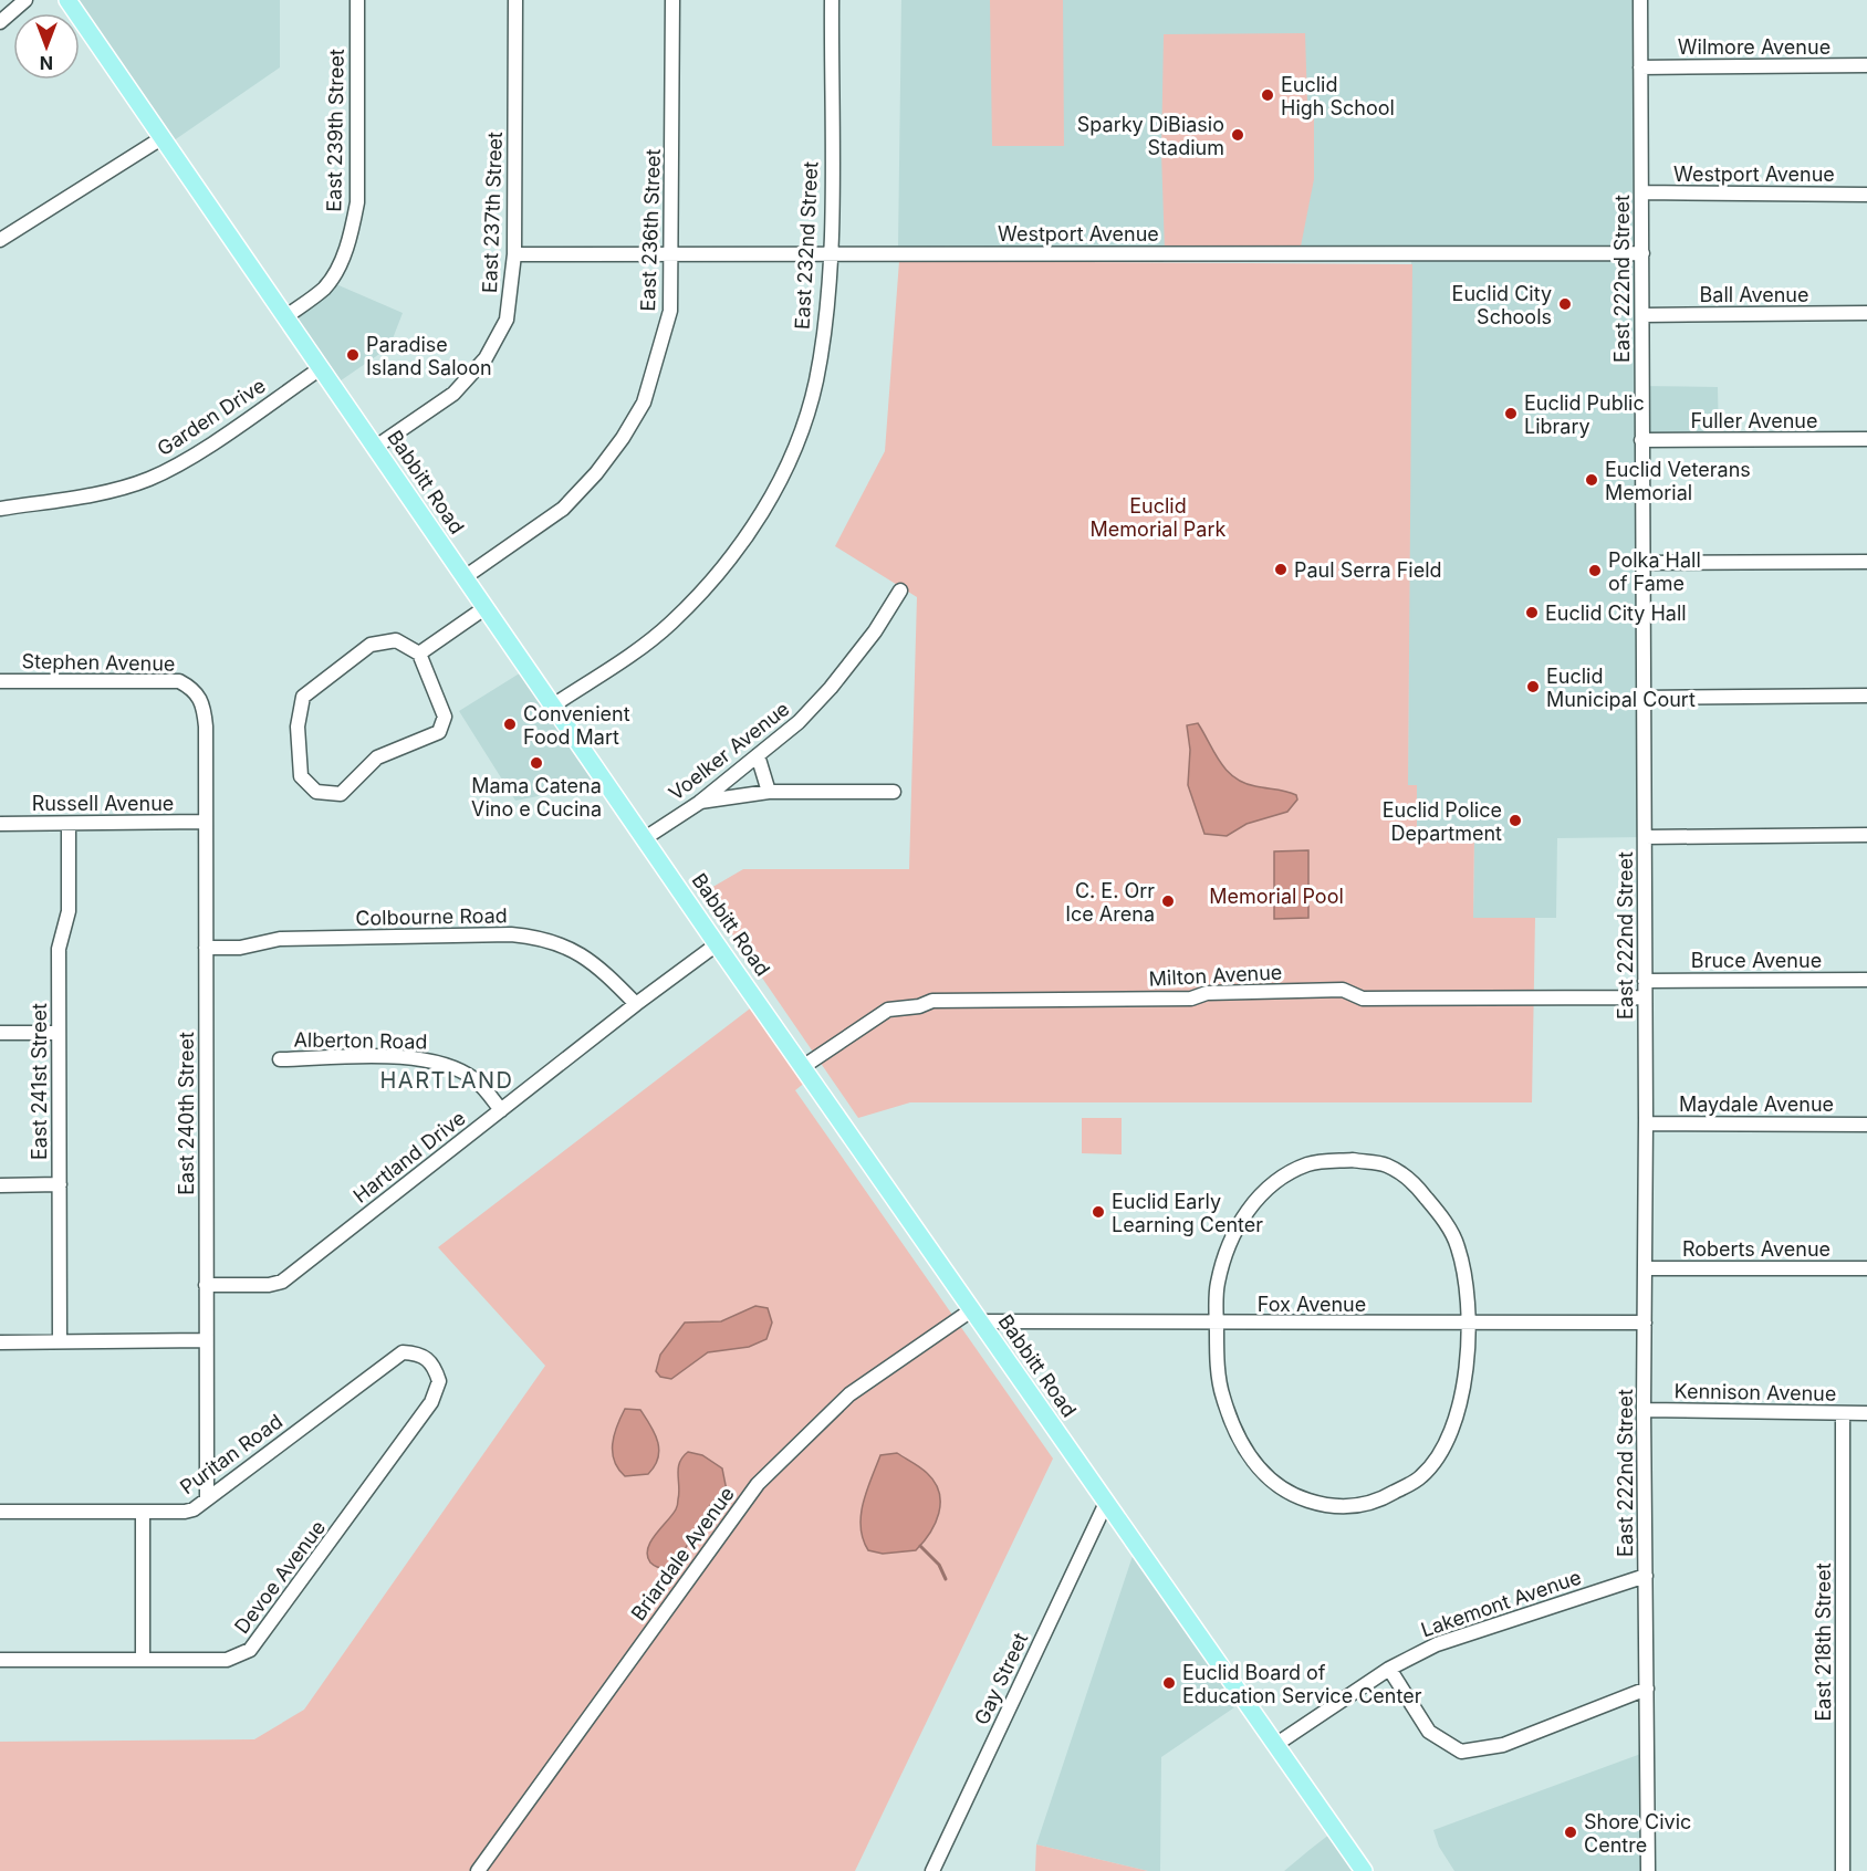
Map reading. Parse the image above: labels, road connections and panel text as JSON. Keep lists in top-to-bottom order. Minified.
{"streets":{"main road":["Babbitt Road"],"street":["Wilmore Avenue","East 239th Street","Westport Avenue","East 237th Street","East 236th Street","East 232nd Street","East 222nd Street","Ball Avenue","Garden Drive","Fuller Avenue","Stephen Avenue","Voelker Avenue","Russell Avenue","Colbourne Road","Bruce Avenue","Milton Avenue","Alberton Road","East 241st Street","Maydale Avenue","East 240th Street","Hartland Drive","Roberts Avenue","Fox Avenue","Kennison Avenue","Puritan Road","Briardale Avenue","Devoe Avenue","Lakemont Avenue","East 218th Street","Gay Street"]},"crossings":[["Wilmore Avenue","East 222nd Street"],["East 239th Street","Babbitt Road"],["Westport Avenue","East 237th Street"],["Westport Avenue","East 236th Street"],["Westport Avenue","East 232nd Street"],["Westport Avenue","East 222nd Street"],["East 237th Street","Babbitt Road"],["East 236th Street","Babbitt Road"],["East 232nd Street","Babbitt Road"],["East 222nd Street","Ball Avenue"],["East 222nd Street","Fuller Avenue"],["East 222nd Street","Bruce Avenue"],["East 222nd Street","Milton Avenue"],["East 222nd Street","Maydale Avenue"],["East 222nd Street","Roberts Avenue"],["East 222nd Street","Fox Avenue"],["East 222nd Street","Kennison Avenue"],["East 222nd Street","Lakemont Avenue"],["Garden Drive","Babbitt Road"],["Babbitt Road","Voelker Avenue"],["Babbitt Road","Milton Avenue"],["Babbitt Road","Hartland Drive"],["Babbitt Road","Fox Avenue"],["Babbitt Road","Briardale Avenue"],["Babbitt Road","Lakemont Avenue"],["Babbitt Road","Gay Street"],["Stephen Avenue","East 240th Street"],["Russell Avenue","East 241st Street"],["Russell Avenue","East 240th Street"],["Colbourne Road","East 240th Street"],["Colbourne Road","Hartland Drive"],["Alberton Road","Hartland Drive"],["East 240th Street","Hartland Drive"],["East 240th Street","Puritan Road"],["Fox Avenue","Briardale Avenue"],["Kennison Avenue","East 218th Street"],["Puritan Road","Devoe Avenue"]],"districts":["HARTLAND"],"parks":["Euclid Memorial Park","Memorial Pool"],"places":["Euclid High School","Sparky DiBiasio Stadium","Euclid City Schools","Paradise Island Saloon","Euclid Public Library","Euclid Veterans Memorial","Paul Serra Field","Polka Hall of Fame","Euclid City Hall","Euclid Municipal Court","Convenient Food Mart","Mama Catena Vino e Cucina","Euclid Police Department","C. E. Orr Ice Arena","Euclid Early Learning Center","Euclid Board of Education Service Center","Shore Civic Centre"],"north":"bottom"}
